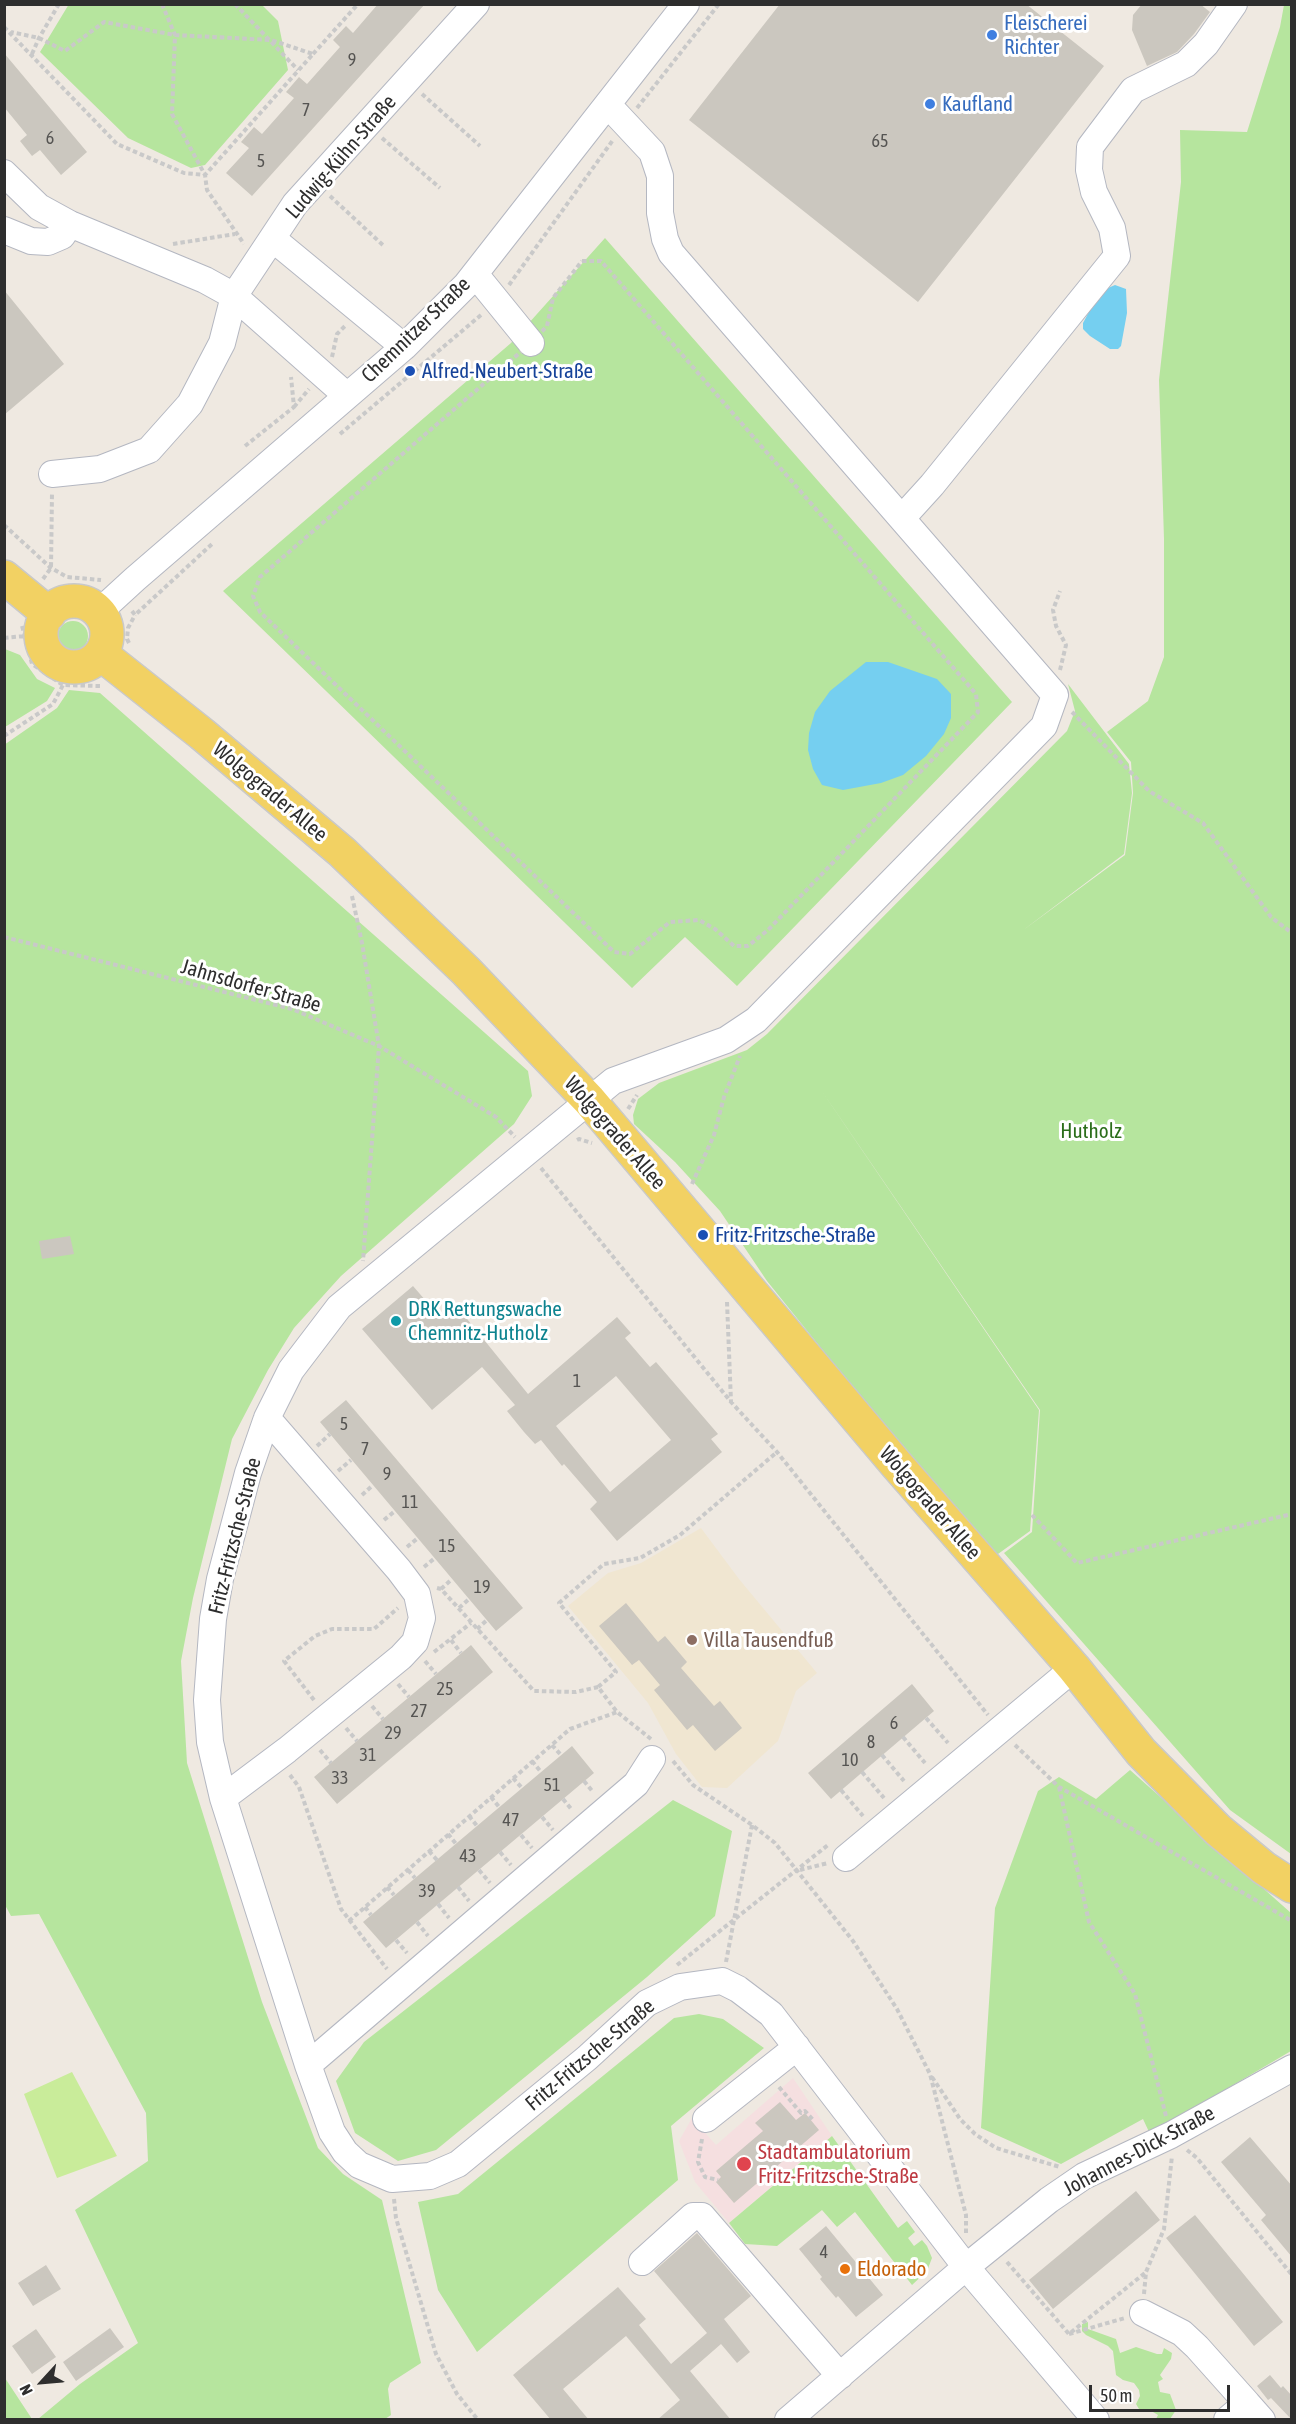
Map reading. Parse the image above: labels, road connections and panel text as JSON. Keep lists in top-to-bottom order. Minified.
{"streets":{"main road":["Wolgograder Allee"],"street":["Ludwig-Kühn-Straße","Chemnitzer Straße","Fritz-Fritzsche-Straße","Johannes-Dick-Straße"],"path":["Jahnsdorfer Straße"]},"crossings":[["Chemnitzer Straße","Wolgograder Allee"],["Wolgograder Allee","Fritz-Fritzsche-Straße"],["Jahnsdorfer Straße","Fritz-Fritzsche-Straße"]],"parks":["Hutholz"],"places":["Fleischerei Richter","Kaufland","Alfred-Neubert-Straße","Fritz-Fritzsche-Straße","DRK Rettungswache Chemnitz-Hutholz","Villa Tausendfuß","Stadtambulatorium Fritz-Fritzsche-Straße","Eldorado"],"house_numbers":["9","7","6","65","5","1","5","7","9","11","15","19","25","27","6","29","8","31","10","33","51","47","43","39","4"],"scale_bar":"50 m","north":"bottom left"}
